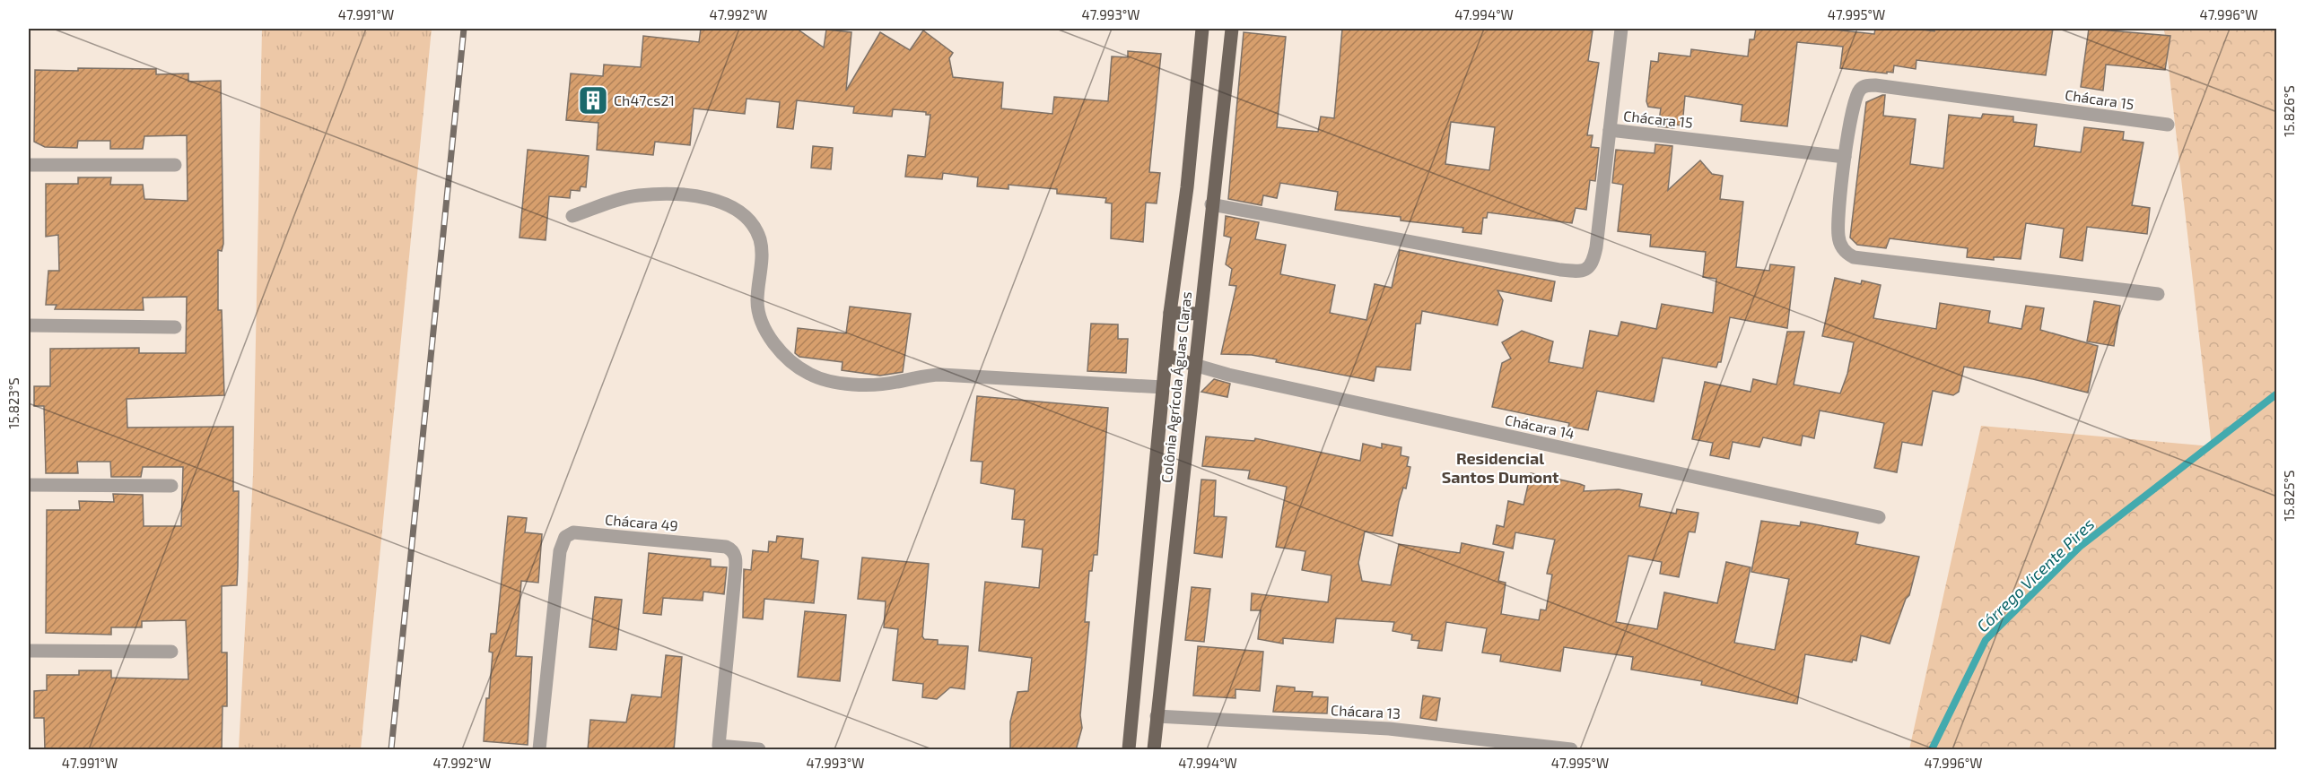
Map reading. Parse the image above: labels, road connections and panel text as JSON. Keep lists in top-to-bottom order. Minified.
{"streets":{"main road":["Colônia Agrícola Águas Claras"],"street":["Chácara 15","Chácara 14","Chácara 49","Chácara 13"]},"crossings":[["Chácara 15","Colônia Agrícola Águas Claras"],["Colônia Agrícola Águas Claras","Chácara 14"],["Colônia Agrícola Águas Claras","Chácara 13"]],"districts":["Residencial Santos Dumont"],"water":["Córrego Vicente Pires"],"places":{"building":["Ch47cs21"]},"coordinates":["47.991°W","47.992°W","47.993°W","47.994°W","47.995°W","47.996°W","15.826°S","15.823°S","15.825°S"]}
